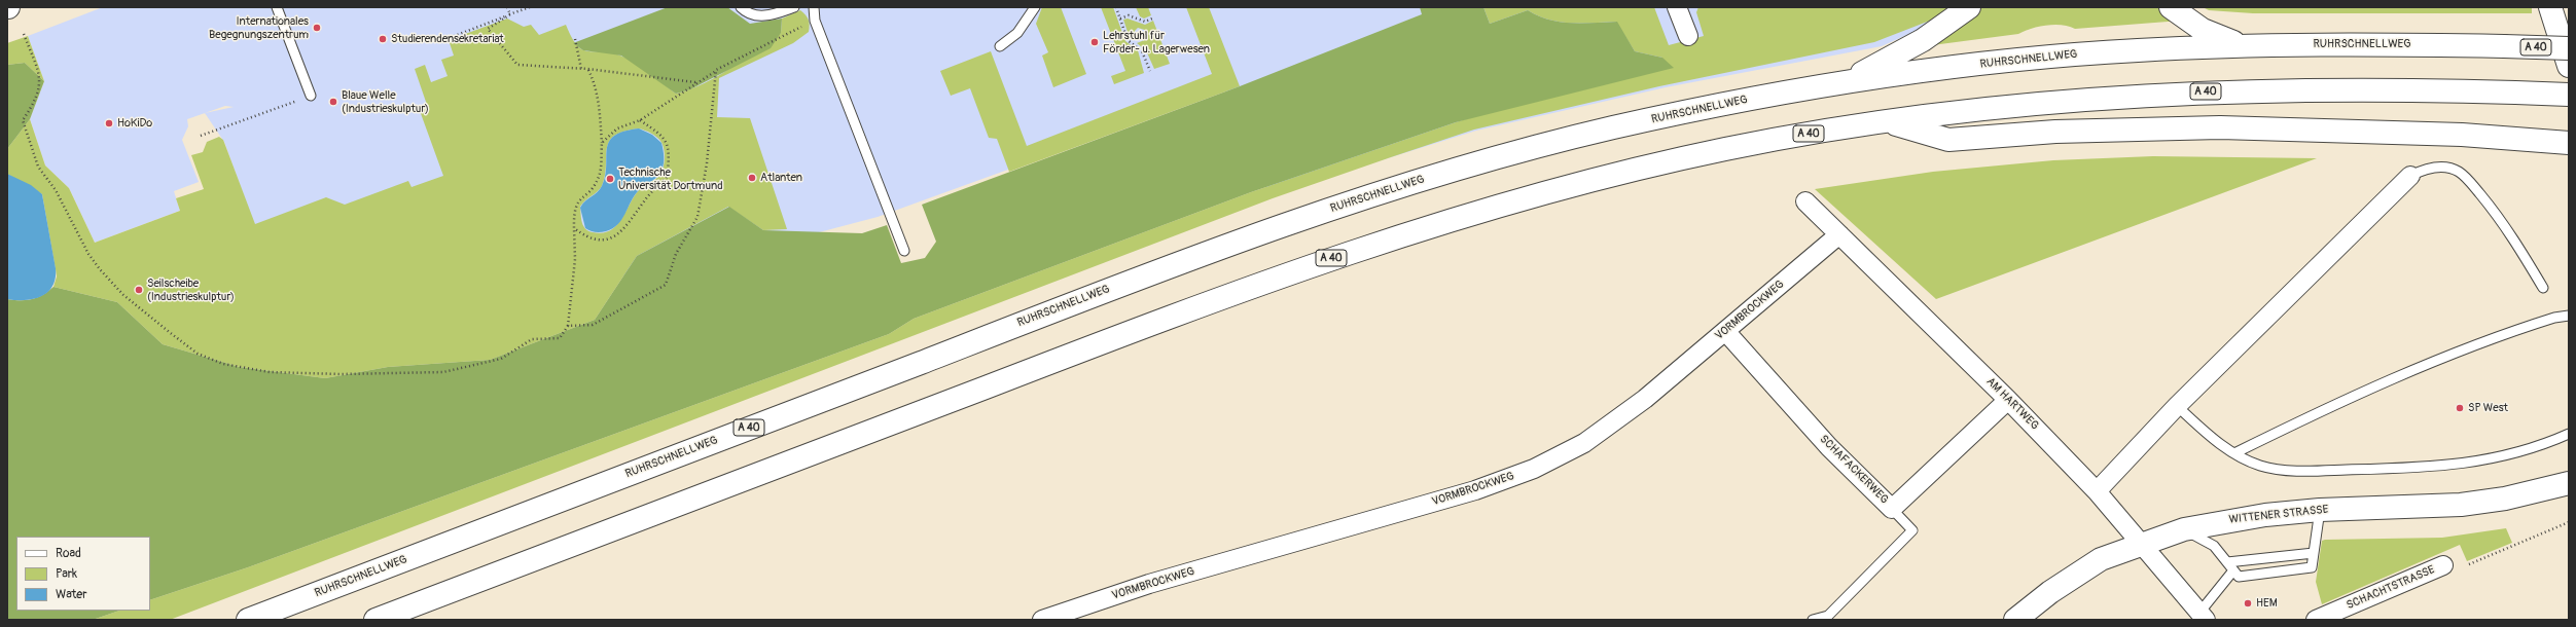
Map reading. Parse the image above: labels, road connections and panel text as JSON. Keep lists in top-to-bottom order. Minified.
{"streets":{"main road":["RUHRSCHNELLWEG","A 40","WITTENER STRASSE"],"street":["VORMBROCKWEG","AM HARTWEG","SCHAFACKERWEG","SCHACHTSTRASSE"]},"crossings":[["VORMBROCKWEG","AM HARTWEG"],["VORMBROCKWEG","SCHAFACKERWEG"],["AM HARTWEG","SCHAFACKERWEG"],["AM HARTWEG","WITTENER STRASSE"]],"places":["Internationales Begegnungszentrum","Studierendensekretariat","Lehrstuhl für Förder- u. Lagerwesen","Blaue Welle (Industrieskulptur)","HoKiDo","Atlanten","Technische Universität Dortmund","Seilscheibe (Industrieskulptur)","SP West","HEM"],"legend":["Road","Park","Water"]}
